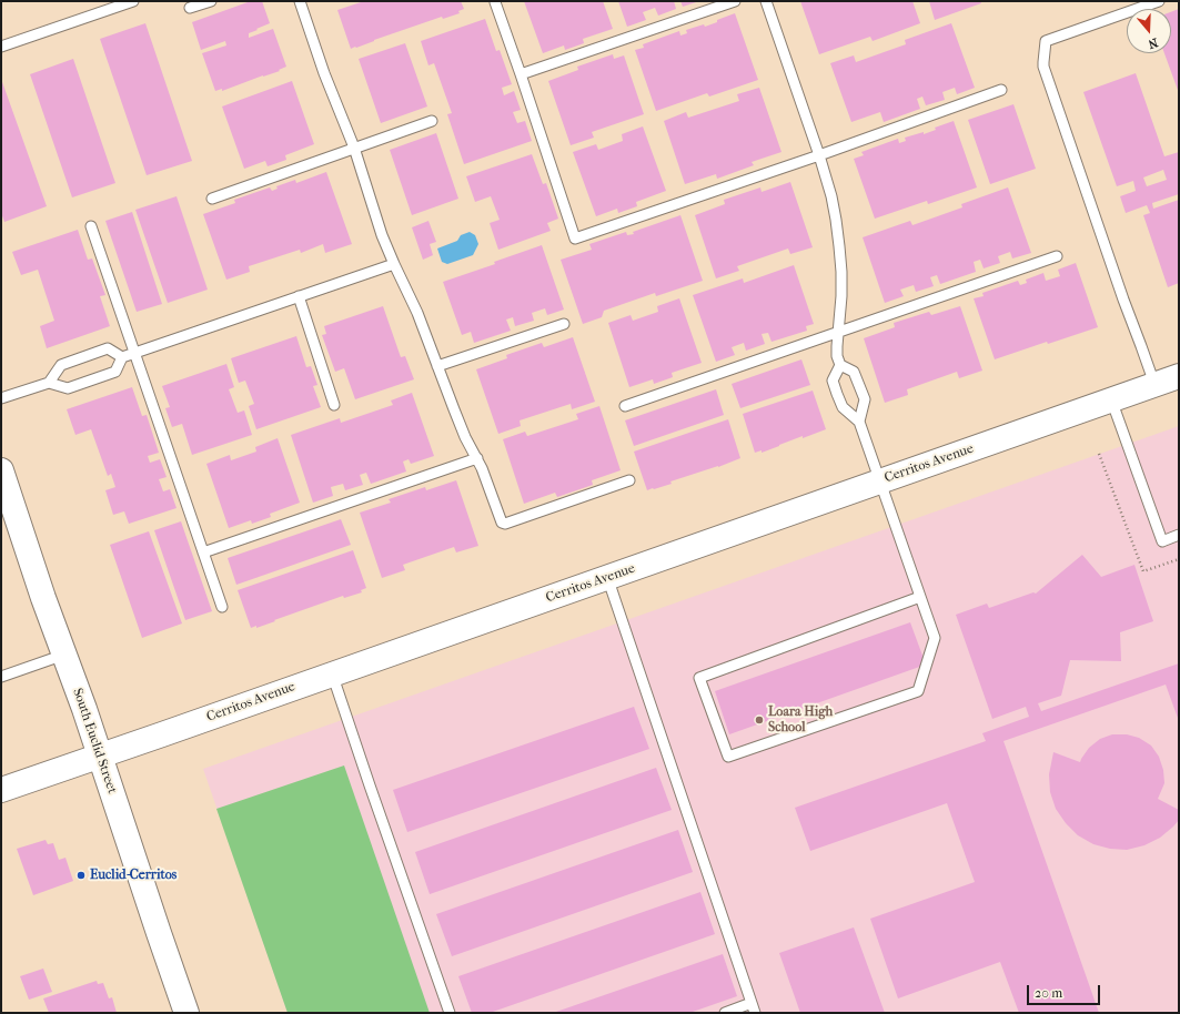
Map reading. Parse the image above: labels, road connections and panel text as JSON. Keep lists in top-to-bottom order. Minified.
{"streets":{"street":["Cerritos Avenue","South Euclid Street"]},"crossings":[["Cerritos Avenue","South Euclid Street"]],"places":["Loara High School","Euclid-Cerritos"],"scale_bar":"20 m","north":"bottom"}
